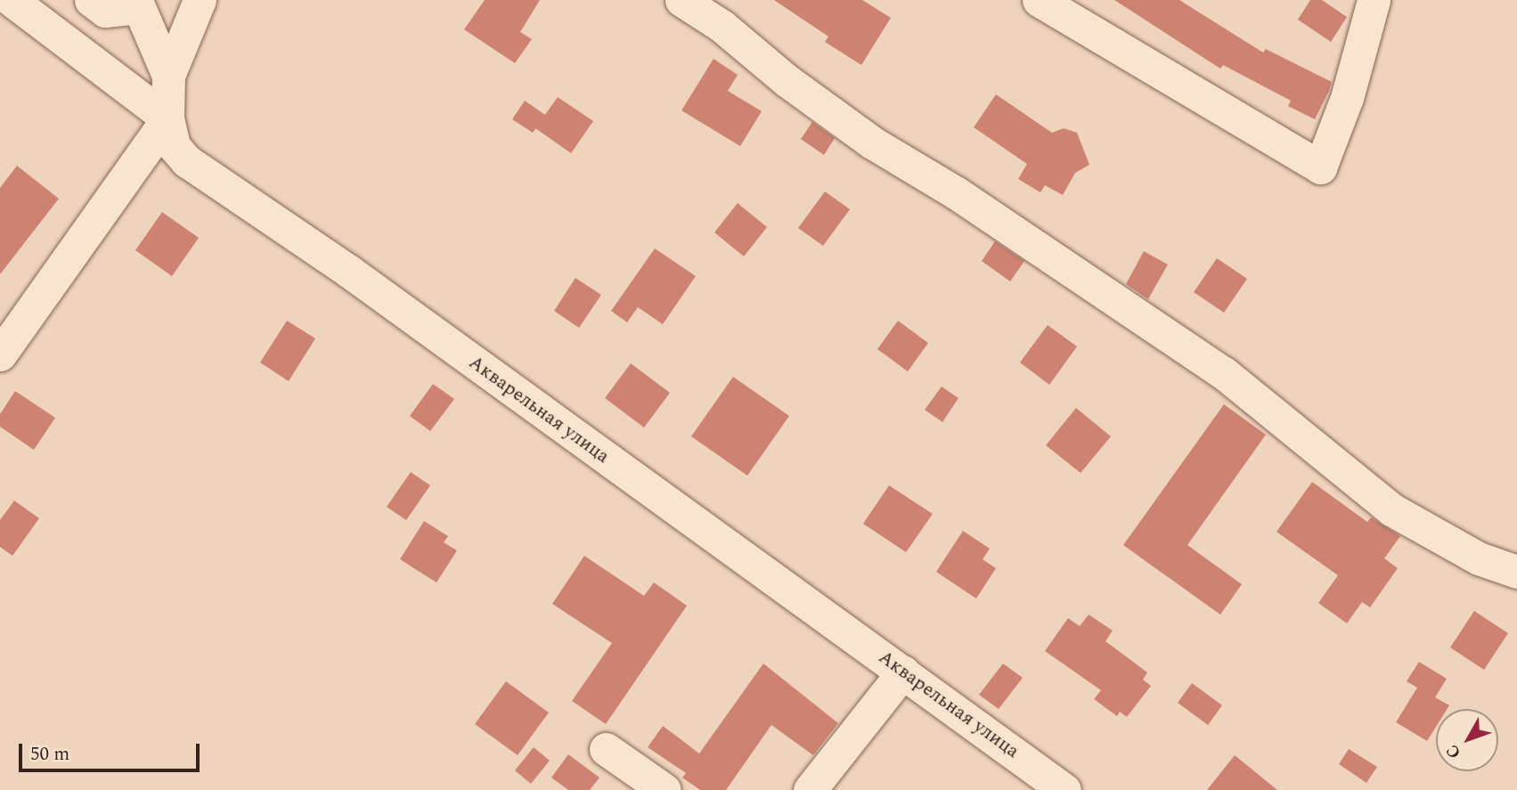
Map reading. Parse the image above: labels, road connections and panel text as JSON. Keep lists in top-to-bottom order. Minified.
{"streets":{"street":["Акварельная улица"]},"scale_bar":"50 m","north":"bottom left"}
